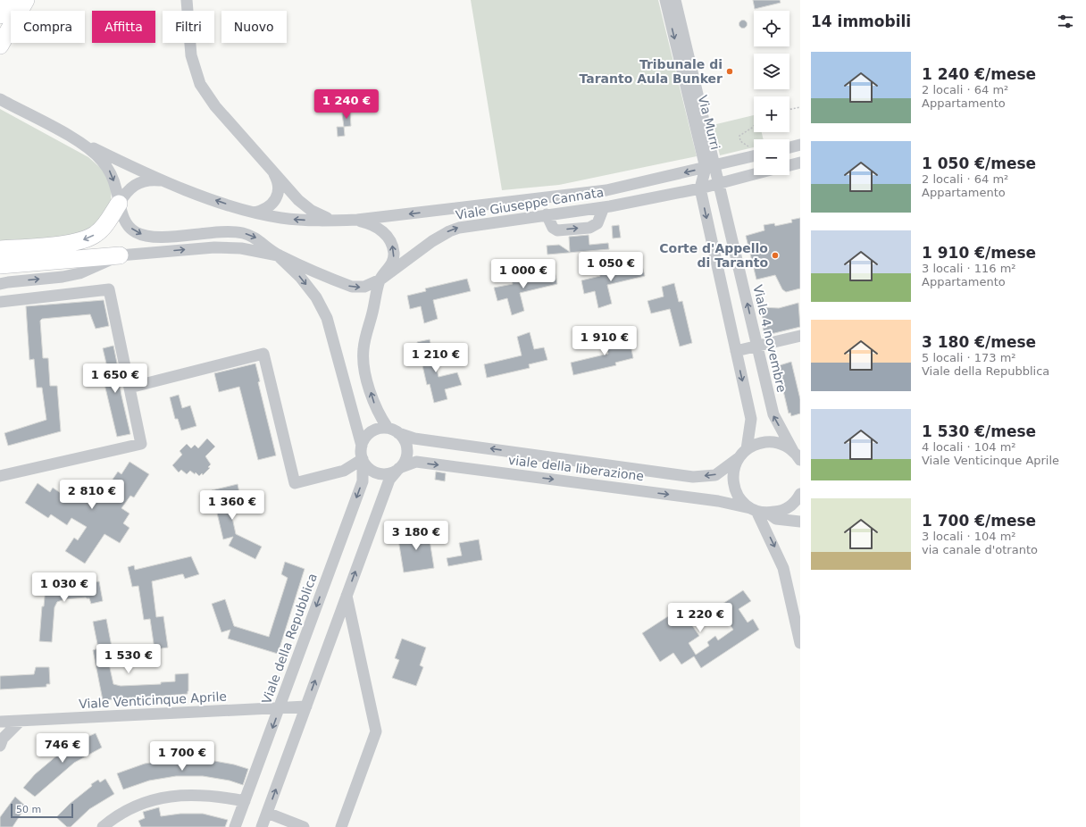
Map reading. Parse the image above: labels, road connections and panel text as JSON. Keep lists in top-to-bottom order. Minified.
{"streets":{"street":["Via Murri","Viale Giuseppe Cannata","Viale 4 novembre","viale della liberazione","Viale della Repubblica","Viale Venticinque Aprile"]},"crossings":[["Via Murri","Viale Giuseppe Cannata"],["Via Murri","Viale 4 novembre"],["Viale Giuseppe Cannata","Viale 4 novembre"],["Viale 4 novembre","viale della liberazione"],["viale della liberazione","Viale della Repubblica"],["Viale della Repubblica","Viale Venticinque Aprile"]],"places":["Tribunale di Taranto Aula Bunker","Corte d'Appello di Taranto"],"scale_bar":"50 m","page":{"heading":"14 immobili","map_buttons":["+","−"],"chip":["Compra","Affitta","Filtri","Nuovo"],"list":[{"name":"1 240 €/mese","note":"2 locali · 64 m² · Appartamento"},{"name":"1 050 €/mese","note":"2 locali · 64 m² · Appartamento"},{"name":"1 910 €/mese","note":"3 locali · 116 m² · Appartamento"},{"name":"3 180 €/mese","note":"5 locali · 173 m² · Viale della Repubblica"},{"name":"1 530 €/mese","note":"4 locali · 104 m² · Viale Venticinque Aprile"},{"name":"1 700 €/mese","note":"3 locali · 104 m² · via canale d'otranto"}],"price":["1 240 €","1 050 €","1 000 €","1 910 €","1 210 €","1 650 €","2 810 €","1 360 €","3 180 €","1 030 €","1 220 €","1 530 €","746 €","1 700 €"],"scale":"50 m"}}
